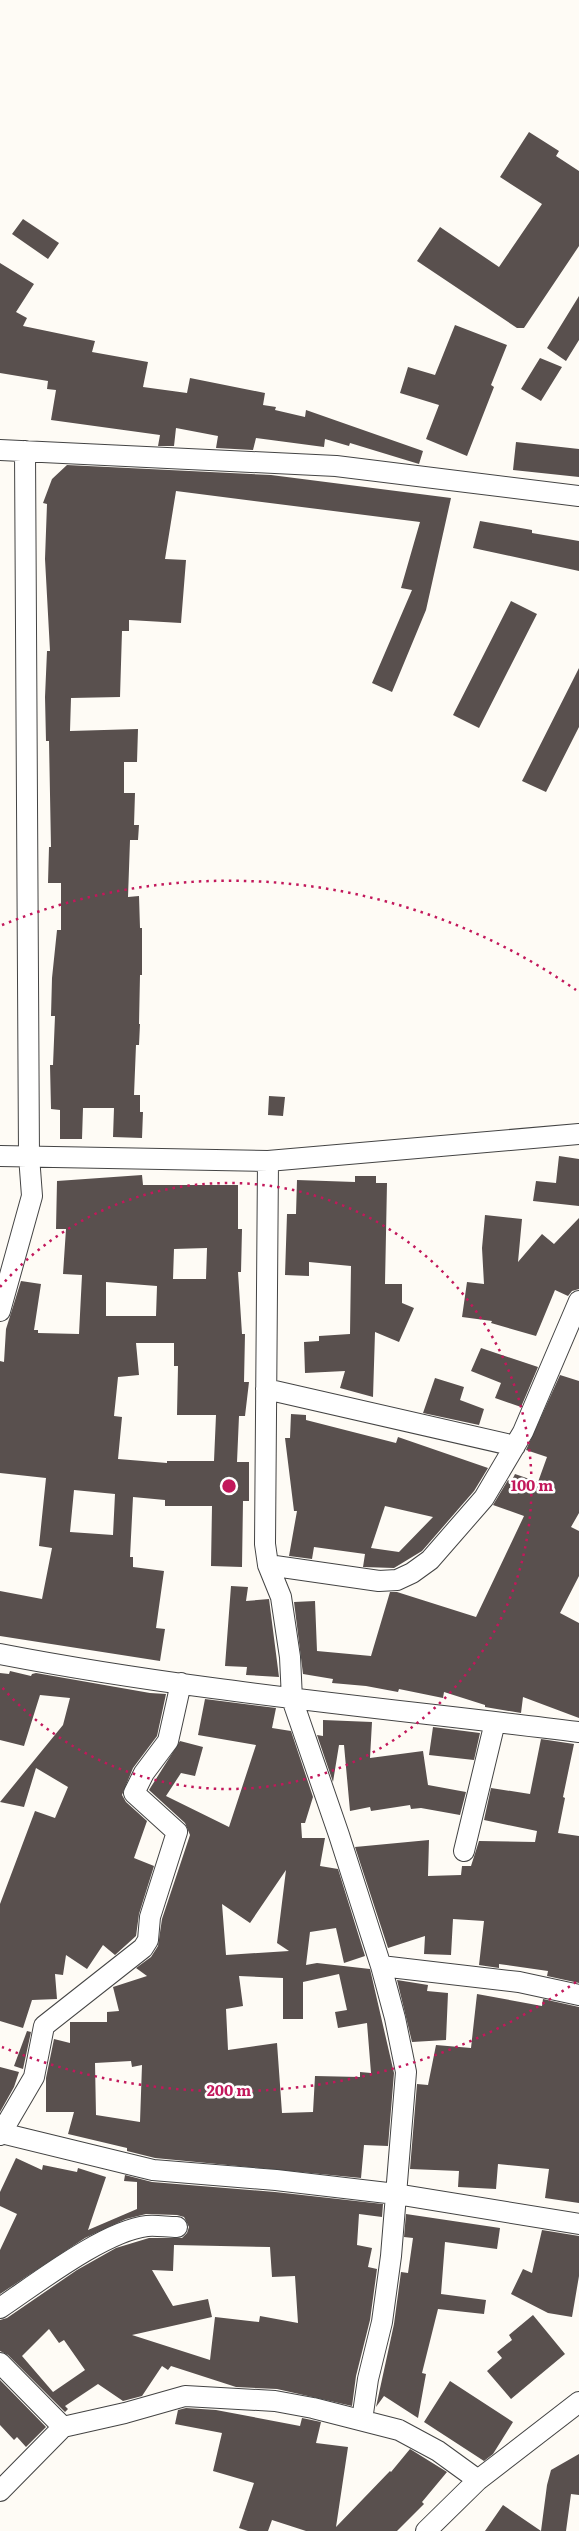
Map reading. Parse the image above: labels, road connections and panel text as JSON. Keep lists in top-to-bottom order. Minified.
{"rings":["100 m","200 m"]}
